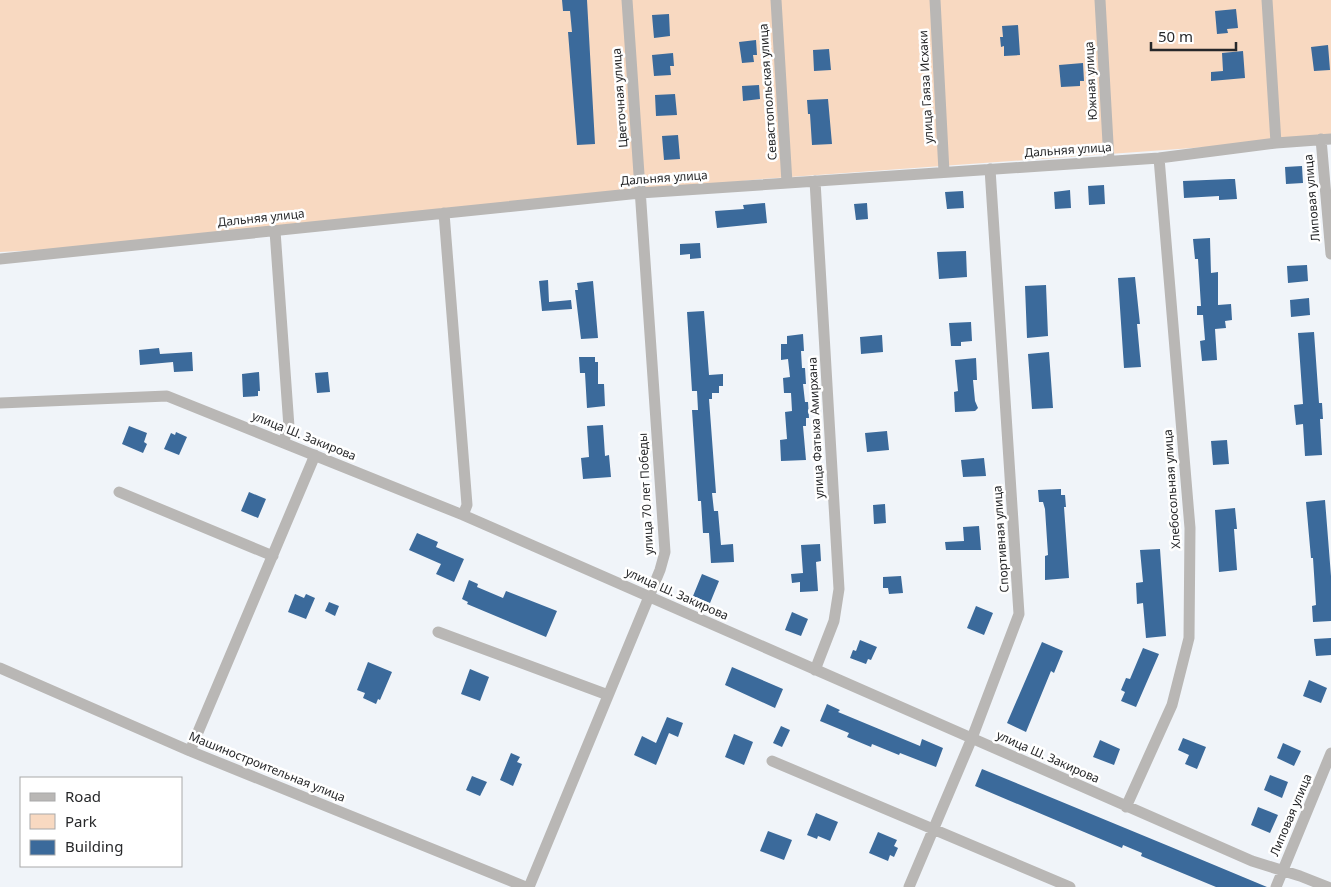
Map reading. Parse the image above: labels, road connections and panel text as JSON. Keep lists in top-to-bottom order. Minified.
{"streets":{"street":["Южная улица","улица Гаяза Исхаки","Севастопольская улица","Цветочная улица","Дальняя улица","Липовая улица","улица Фатыха Амирхана","улица Ш. Закирова","Хлебосольная улица","улица 70 лет Победы","Спортивная улица","Машиностроительная улица"]},"crossings":[["Южная улица","Дальняя улица"],["улица Гаяза Исхаки","Дальняя улица"],["Севастопольская улица","Дальняя улица"],["Цветочная улица","Дальняя улица"],["Цветочная улица","улица 70 лет Победы"],["Дальняя улица","Липовая улица"],["Дальняя улица","улица Фатыха Амирхана"],["Дальняя улица","Хлебосольная улица"],["Дальняя улица","улица 70 лет Победы"],["Дальняя улица","Спортивная улица"],["Липовая улица","улица Ш. Закирова"],["улица Фатыха Амирхана","улица Ш. Закирова"],["улица Ш. Закирова","Хлебосольная улица"],["улица Ш. Закирова","улица 70 лет Победы"],["улица Ш. Закирова","Спортивная улица"],["улица 70 лет Победы","Машиностроительная улица"]],"legend":["Road","Park","Building"],"scale_bar":"50 m"}
